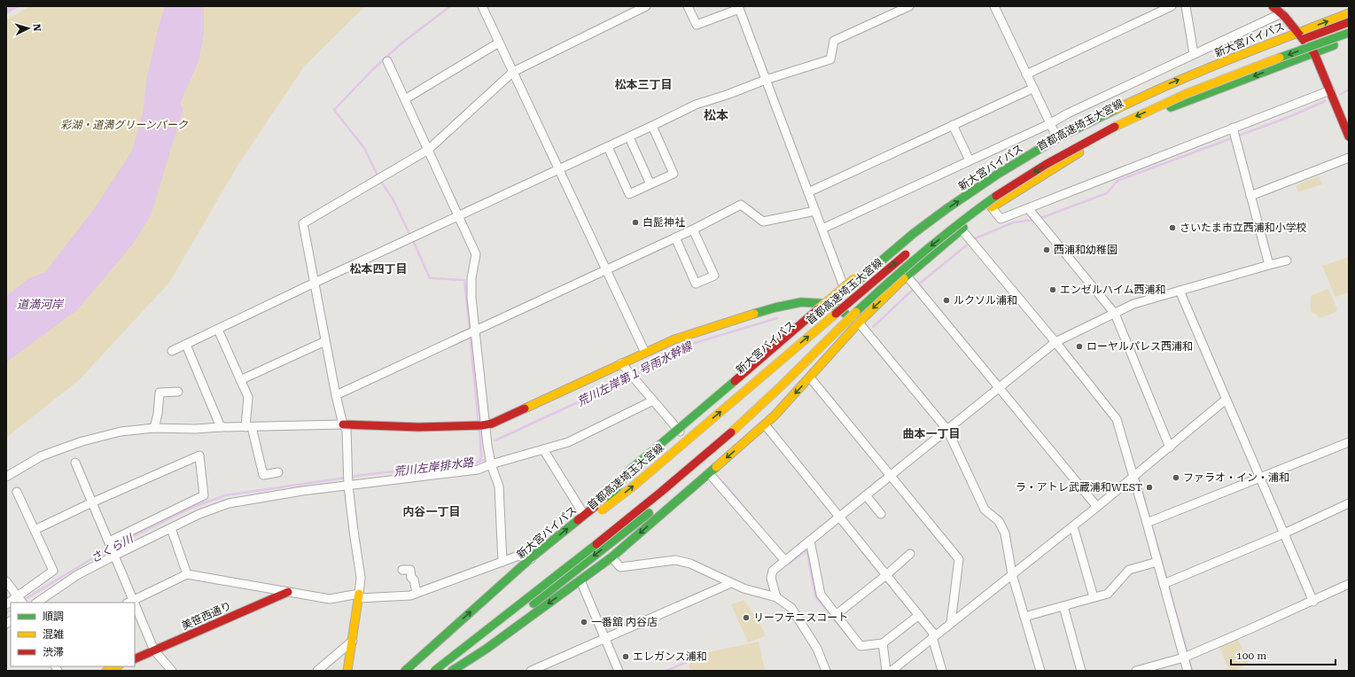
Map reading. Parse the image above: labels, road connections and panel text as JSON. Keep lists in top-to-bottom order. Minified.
{"streets":{"main road":["新大宮バイパス","首都高速埼玉大宮線","美笹西通り"]},"districts":["松本三丁目","松本","松本四丁目","曲本一丁目","内谷一丁目"],"water":["道満河岸","荒川左岸第１号雨水幹線","荒川左岸排水路","さくら川"],"parks":["彩湖・道満グリーンパーク"],"places":["白髭神社","さいたま市立西浦和小学校","西浦和幼稚園","エンゼルハイム西浦和","ルクソル浦和","ローヤルパレス西浦和","ファラオ・イン・浦和","ラ・アトレ武蔵浦和WEST","リーフテニスコート","一番舘 内谷店","エレガンス浦和"],"legend":["順調","混雑","渋滞"],"scale_bar":"100 m","north":"right"}
